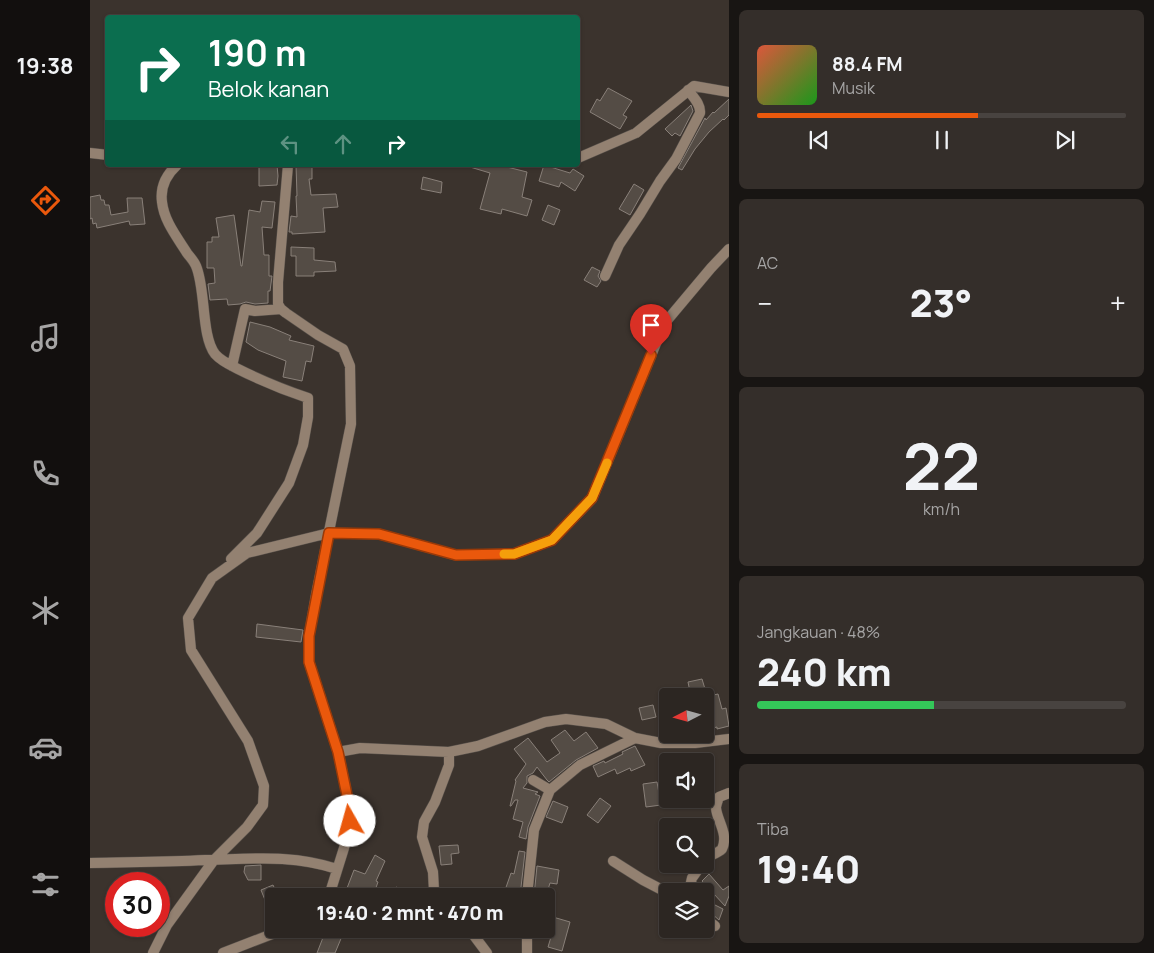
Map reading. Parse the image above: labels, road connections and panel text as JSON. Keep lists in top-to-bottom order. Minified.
{"north":"left","page":{"tabs":"19:38","turn":["190 m","Belok kanan"],"song":["88.4 FM","Musik"],"tile":["AC",["22","km/h"],["Jangkauan · 48%","240 km"],["Tiba","19:40"]],"heat":["−","23°","+"],"limit":"30","trip":"19:40 · 2 mnt · 470 m"}}
